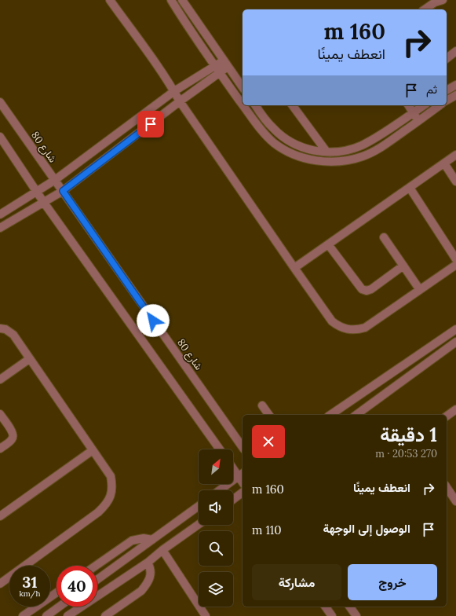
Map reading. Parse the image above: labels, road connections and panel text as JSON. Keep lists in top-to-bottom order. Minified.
{"streets":{"street":["شارع 80"]},"north":"top right","page":{"turn":["160 m","انعطف يمينًا"],"then":"ثم","heading":["1 دقيقة","270 m · 20:53"],"list":[{"name":"انعطف يمينًا","value":"160 m"},{"name":"الوصول إلى الوجهة","value":"110 m"}],"buttons":["خروج","مشاركة"],"speed":"31 km/h","limit":"40"}}
